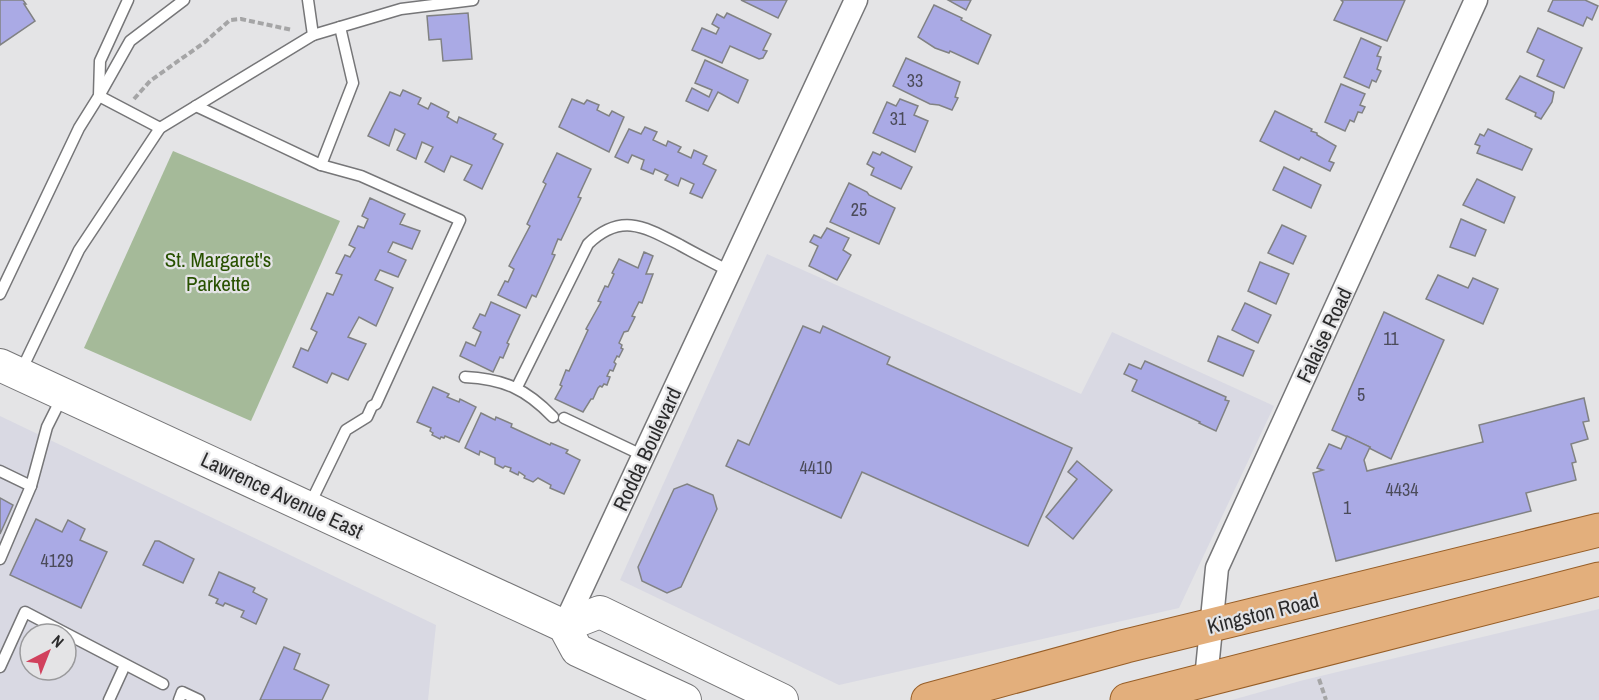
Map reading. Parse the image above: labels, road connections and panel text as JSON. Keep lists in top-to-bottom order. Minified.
{"streets":{"main road":["Lawrence Avenue East","Kingston Road"],"street":["Falaise Road","Rodda Boulevard"]},"crossings":[["Falaise Road","Kingston Road"],["Rodda Boulevard","Lawrence Avenue East"]],"parks":["St. Margaret's Parkette"],"house_numbers":["33","31","25","11","5","4410","4434","1","4129"],"north":"top right"}
